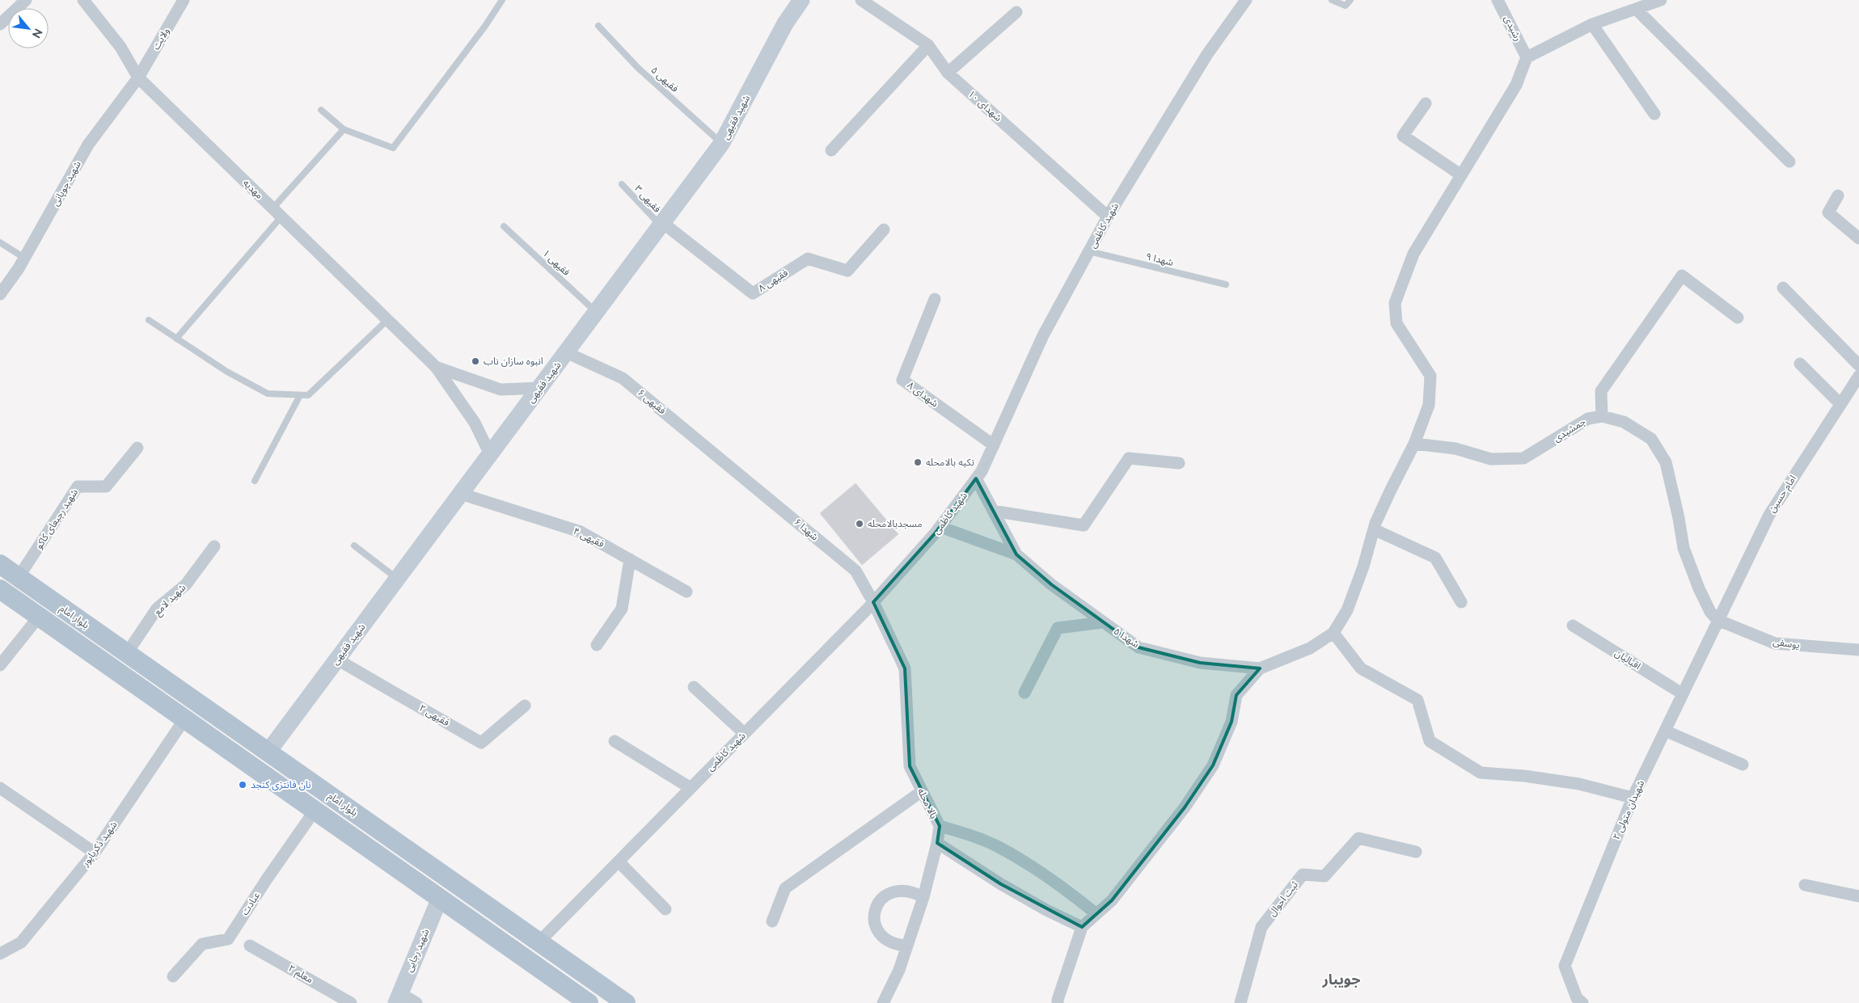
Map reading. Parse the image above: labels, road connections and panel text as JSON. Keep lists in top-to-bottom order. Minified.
{"streets":{"main road":["شهید فقیهی","بلوار امام","شهید رجایی"],"street":["رشیدی","ولایت","شهدای ۱۰","شهید چوپانی","مهدیه","شهید کاظمی","فقیهی ۸","شهدای ۸","فقیهی ۶","جمشیدی","امام حسین","شهید رجبعای کاکو","شهدا ۶","فقیهی ۴","شهید لامع","شهدا ۵","یوسفی","اقبالیان","فقیهی ۲","بالا محله","شهیدان متولی ۲","شهید ذکریاپور","ثبت احوال","عبادت","معلم ۲"],"lane":["فقیهی ۵","فقیهی ۳","شهدا ۹","فقیهی ۱"]},"crossings":[["ولایت","شهید چوپانی"],["ولایت","مهدیه"],["فقیهی ۵","شهید فقیهی"],["شهدای ۱۰","شهید کاظمی"],["شهید فقیهی","فقیهی ۳"],["شهید فقیهی","فقیهی ۱"],["شهید فقیهی","فقیهی ۸"],["شهید فقیهی","فقیهی ۶"],["شهید فقیهی","فقیهی ۴"],["شهید فقیهی","بلوار امام"],["شهید فقیهی","فقیهی ۲"],["شهید چوپانی","مهدیه"],["فقیهی ۳","فقیهی ۸"],["شهید کاظمی","شهدا ۹"],["شهید کاظمی","شهدای ۸"],["شهید کاظمی","شهدا ۶"],["شهید کاظمی","بلوار امام"],["شهید کاظمی","شهدا ۵"],["شهید کاظمی","بالا محله"],["فقیهی ۶","شهدا ۶"],["امام حسین","یوسفی"],["امام حسین","شهیدان متولی ۲"],["شهید رجبعای کاکو","بلوار امام"],["شهدا ۶","بالا محله"],["شهید لامع","بلوار امام"],["بلوار امام","شهید ذکریاپور"],["بلوار امام","عبادت"],["بلوار امام","شهید رجایی"],["یوسفی","شهیدان متولی ۲"],["اقبالیان","شهیدان متولی ۲"]],"districts":["جویبار"],"places":["انبوه سازان ناب","تکیه بالامحله","مسجدبالامحله","نان فانتزی کنجد"],"north":"bottom right"}
